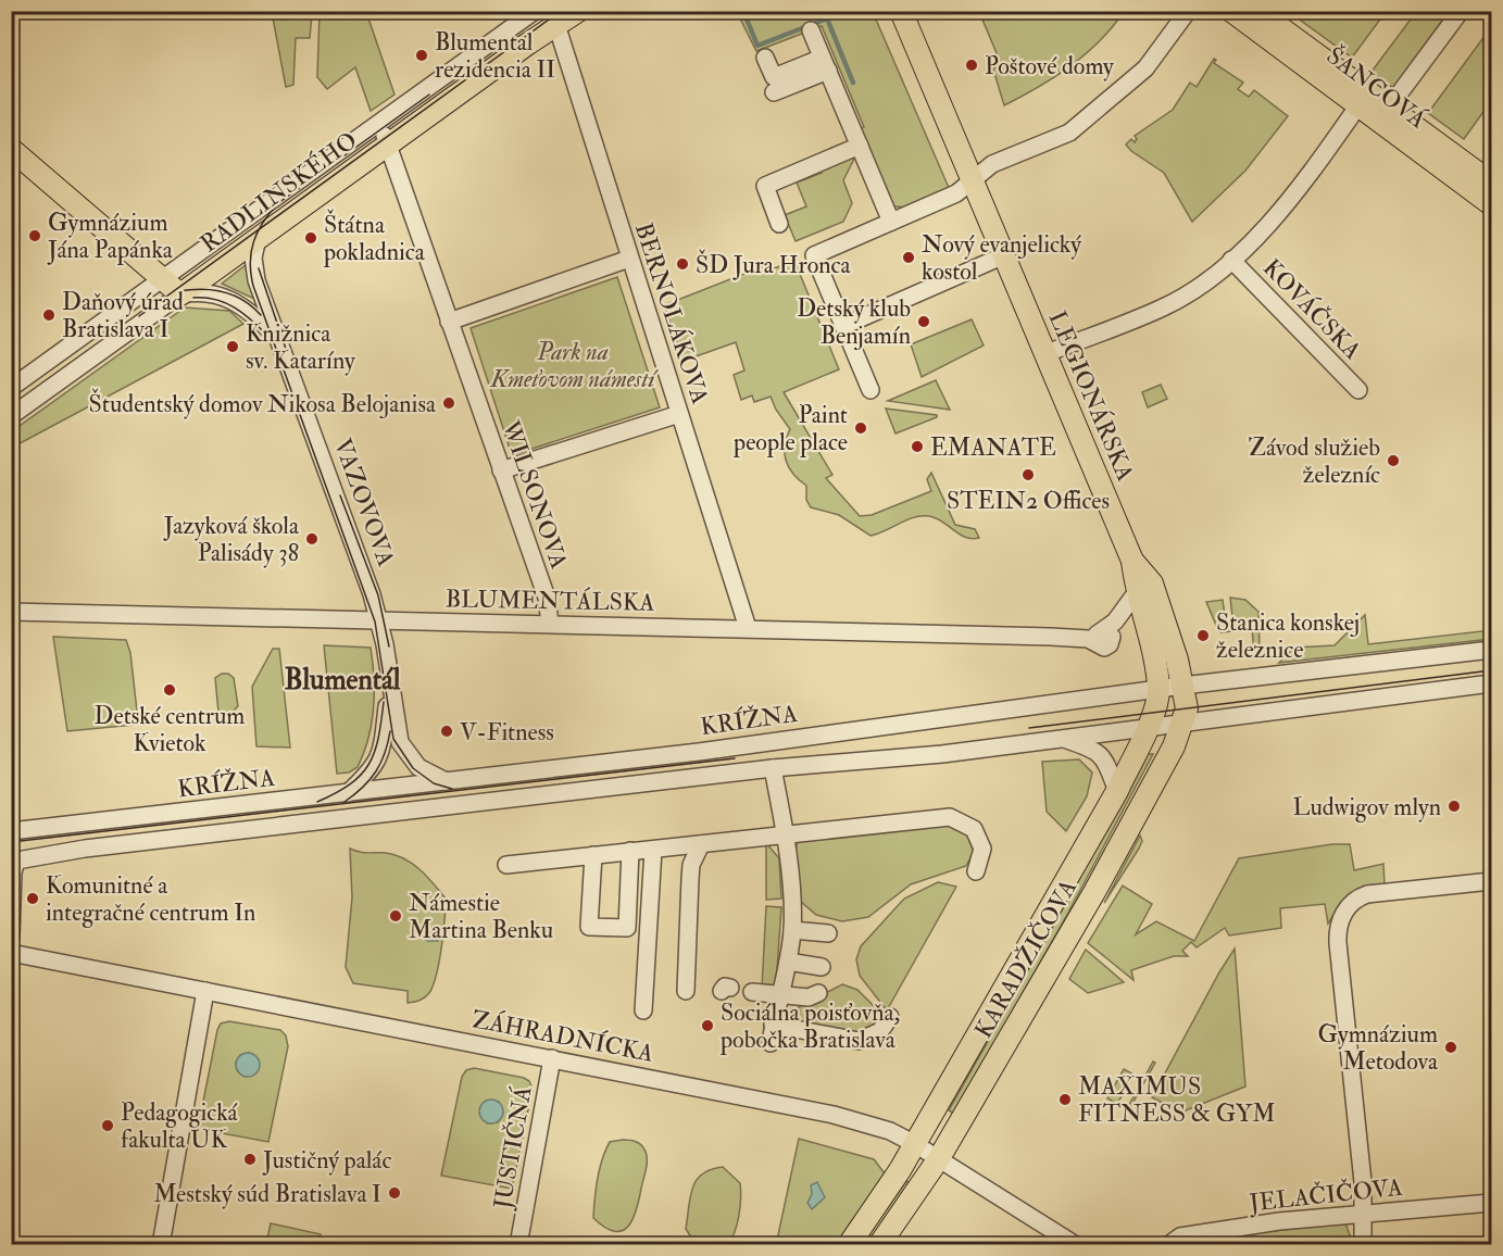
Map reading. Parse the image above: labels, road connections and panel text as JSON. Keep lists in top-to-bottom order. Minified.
{"streets":{"main road":["ŠANCOVÁ","RADLINSKÉHO","LEGIONÁRSKA","KARADŽIČOVA"],"street":["KOVÁČSKA","BERNOLÁKOVA","WILSONOVA","VAZOVOVA","BLUMENTÁLSKA","KRÍŽNA","ZÁHRADNÍCKA","JUSTIČNÁ","JELAČIČOVA"]},"crossings":[["RADLINSKÉHO","BERNOLÁKOVA"],["RADLINSKÉHO","WILSONOVA"],["RADLINSKÉHO","VAZOVOVA"],["BERNOLÁKOVA","BLUMENTÁLSKA"],["LEGIONÁRSKA","BLUMENTÁLSKA"],["LEGIONÁRSKA","KRÍŽNA"],["LEGIONÁRSKA","KARADŽIČOVA"],["WILSONOVA","BLUMENTÁLSKA"],["VAZOVOVA","BLUMENTÁLSKA"],["VAZOVOVA","KRÍŽNA"],["KRÍŽNA","KARADŽIČOVA"],["KARADŽIČOVA","ZÁHRADNÍCKA"],["ZÁHRADNÍCKA","JUSTIČNÁ"]],"districts":["Blumentál"],"parks":["Park na Kmeťovom námestí"],"places":["Blumental rezidencia II","Poštové domy","Gymnázium Jána Papánka","Štátna pokladnica","Nový evanjelický kostol","ŠD Jura Hronca","Daňový úrad Bratislava I","Detský klub Benjamín","Knižnica sv. Kataríny","Študentský domov Nikosa Belojanisa","Paint people place","EMANATE","Závod služieb železníc","STEIN2 Offices","Jazyková škola Palisády 38","Stanica konskej železnice","Detské centrum Kvietok","V-Fitness","Ludwigov mlyn","Komunitné a integračné centrum In","Námestie Martina Benku","Sociálna poisťovňa, pobočka Bratislava","Gymnázium Metodova","MAXIMUS FITNESS & GYM","Pedagogická fakulta UK","Justičný palác","Mestský súd Bratislava I"]}
